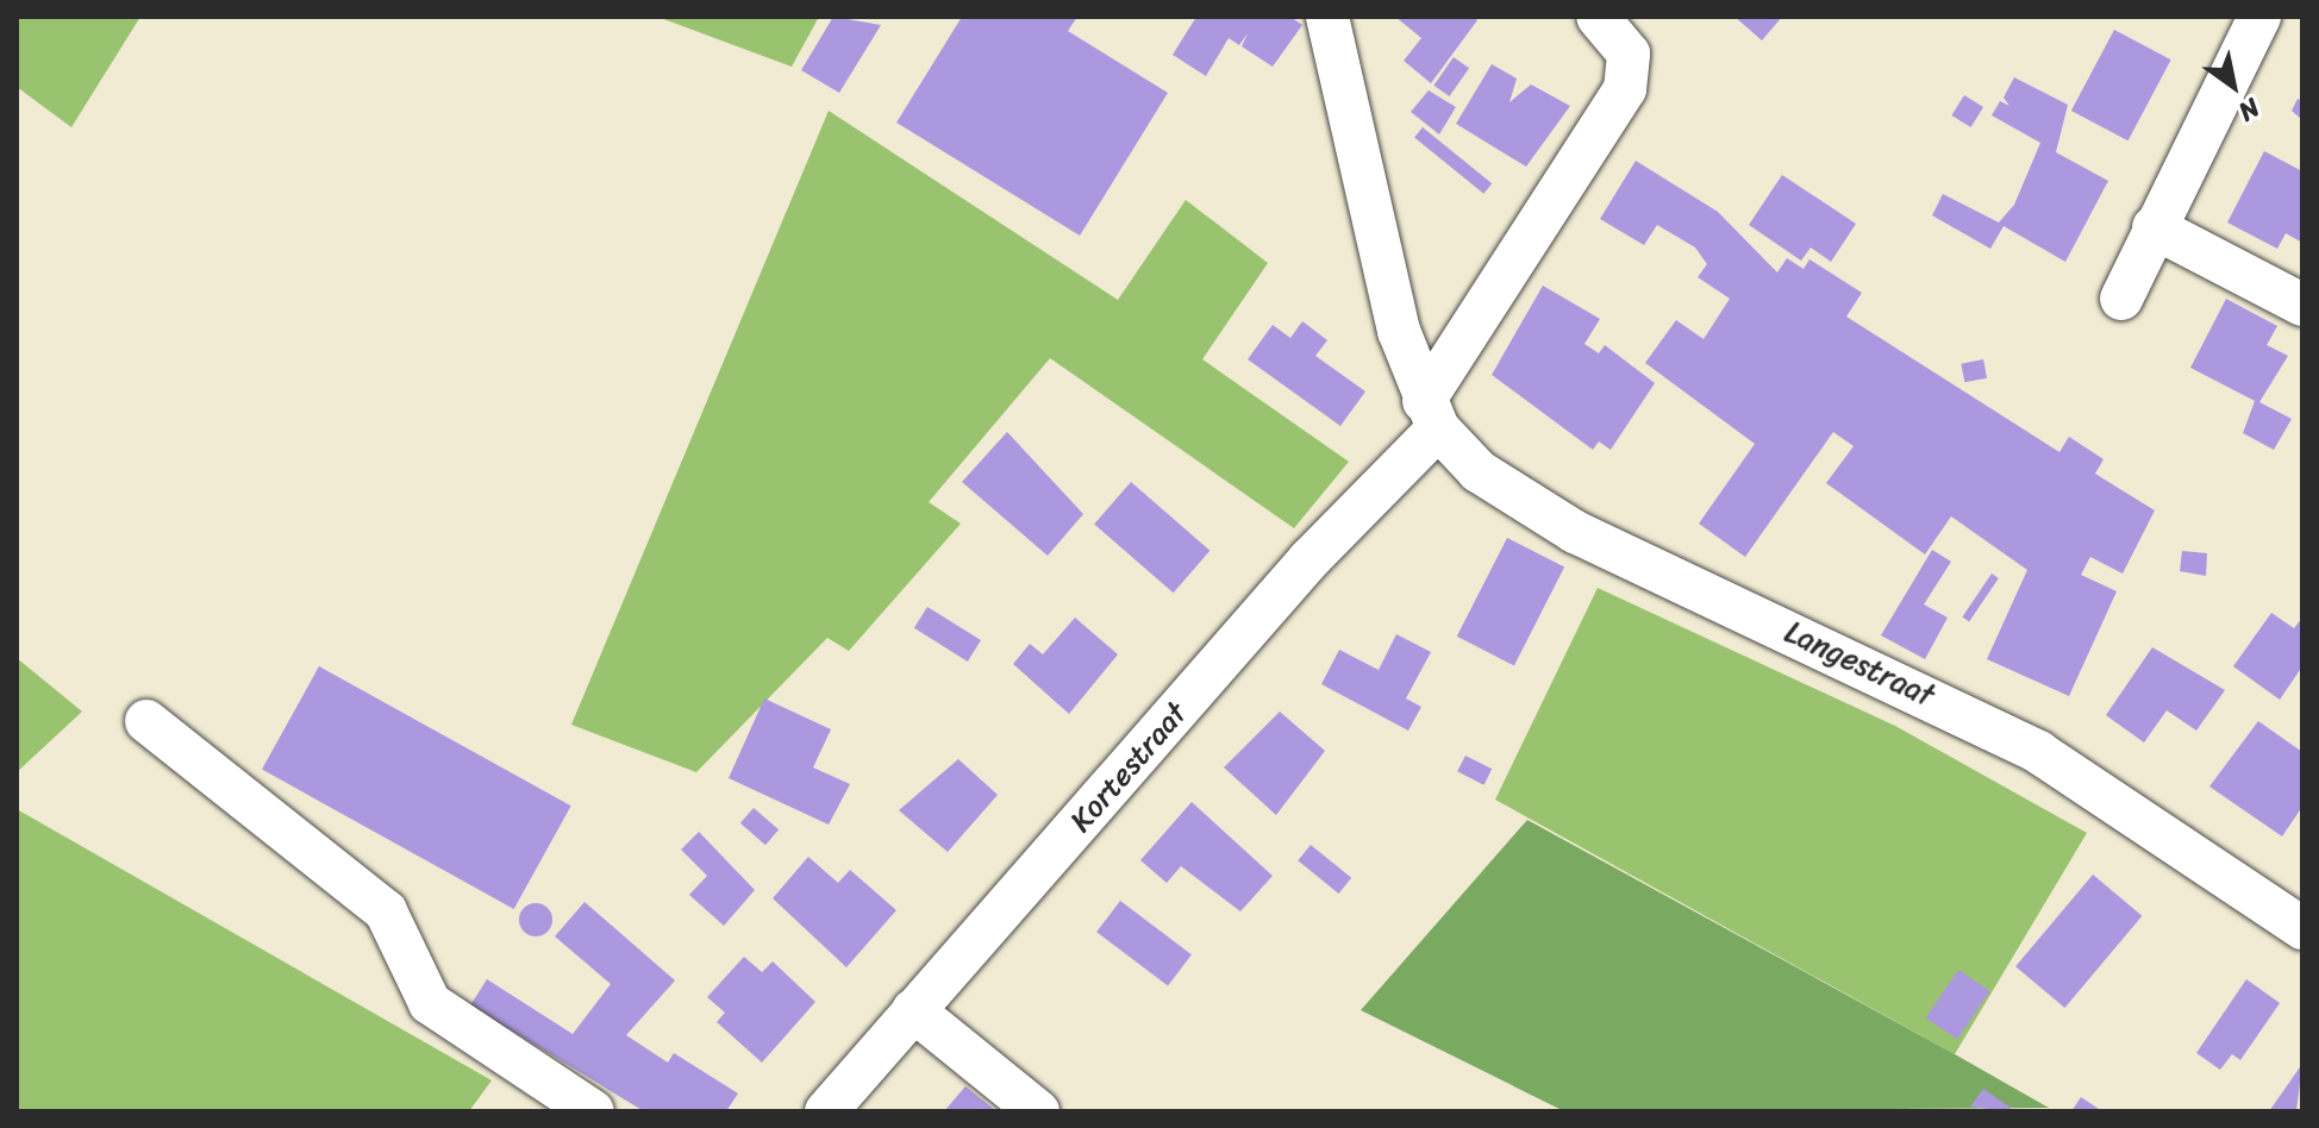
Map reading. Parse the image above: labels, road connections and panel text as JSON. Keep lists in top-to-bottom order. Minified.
{"streets":{"street":["Langestraat","Kortestraat"]},"crossings":[["Langestraat","Kortestraat"]],"north":"bottom right"}
